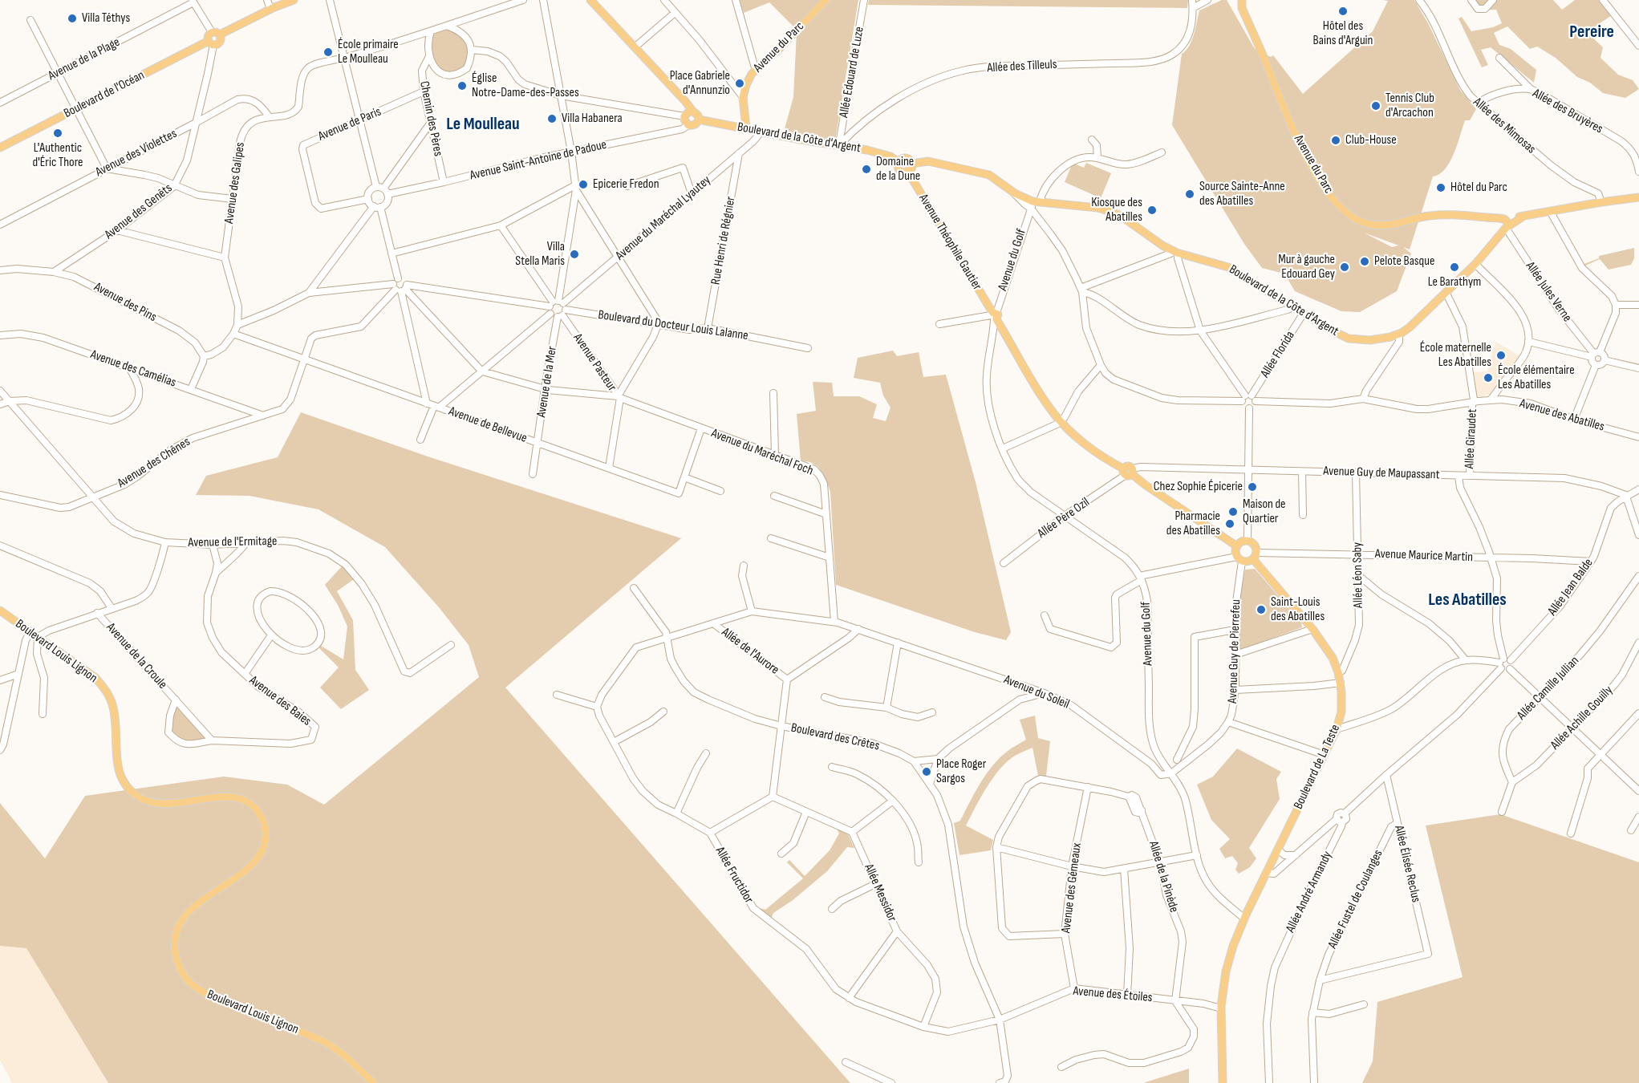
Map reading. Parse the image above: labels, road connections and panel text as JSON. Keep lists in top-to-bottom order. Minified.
{"streets":{"main road":["Avenue du Parc","Boulevard de l'Océan","Boulevard de la Côte d'Argent","Avenue Théophile Gautier","Boulevard Louis Lignon","Boulevard de La Teste"],"street":["Avenue de la Plage","Allée des Tilleuls","Allée Edouard de Luze","Allée des Bruyères","Chemin des Pères","Avenue de Paris","Allée des Mimosas","Avenue des Violettes","Avenue Saint-Antoine de Padoue","Avenue des Galipes","Avenue des Genêts","Avenue du Maréchal Lyautey","Rue Henri de Régnier","Avenue du Golf","Allée Jules Verne","Avenue des Pins","Boulevard du Docteur Louis Lalanne","Allée Florida","Avenue Pasteur","Avenue des Camélias","Avenue de la Mer","Avenue des Abatilles","Avenue de Bellevue","Allée Giraudet","Avenue du Maréchal Foch","Avenue des Chênes","Avenue Guy de Maupassant","Allée Père Ozil","Avenue de l'Ermitage","Avenue Maurice Martin","Allée Léon Saby","Allée Jean Balde","Allée de l'Aurore","Avenue Guy de Pierrefeu","Avenue de la Croule","Allée Camille Jullian","Avenue du Soleil","Avenue des Baies","Allée Achille Gouilly","Boulevard des Crêtes","Allée Élisée Reclus","Allée Fructidor","Allée de la Pinède","Avenue des Gémeaux","Allée André Armandy","Allée Messidor","Allée Fustel de Coulanges","Avenue des Étoiles"]},"crossings":[["Avenue du Parc","Boulevard de la Côte d'Argent"],["Avenue du Parc","Allée Jules Verne"],["Allée des Tilleuls","Allée Edouard de Luze"],["Allée des Tilleuls","Boulevard de la Côte d'Argent"],["Allée Edouard de Luze","Boulevard de la Côte d'Argent"],["Boulevard de l'Océan","Avenue des Genêts"],["Allée des Bruyères","Allée des Mimosas"],["Chemin des Pères","Avenue de Paris"],["Chemin des Pères","Avenue Saint-Antoine de Padoue"],["Avenue de Paris","Avenue Saint-Antoine de Padoue"],["Boulevard de la Côte d'Argent","Avenue Saint-Antoine de Padoue"],["Boulevard de la Côte d'Argent","Avenue du Maréchal Lyautey"],["Boulevard de la Côte d'Argent","Avenue Théophile Gautier"],["Boulevard de la Côte d'Argent","Avenue du Golf"],["Boulevard de la Côte d'Argent","Allée Jules Verne"],["Boulevard de la Côte d'Argent","Allée Florida"],["Boulevard de la Côte d'Argent","Avenue des Abatilles"],["Boulevard de la Côte d'Argent","Allée Giraudet"],["Avenue des Violettes","Avenue des Galipes"],["Avenue des Violettes","Avenue des Genêts"],["Avenue Saint-Antoine de Padoue","Avenue de la Mer"],["Avenue des Galipes","Avenue des Pins"],["Avenue des Galipes","Avenue de Bellevue"],["Avenue des Genêts","Avenue des Pins"],["Avenue du Maréchal Lyautey","Rue Henri de Régnier"],["Avenue du Maréchal Lyautey","Boulevard du Docteur Louis Lalanne"],["Avenue du Maréchal Lyautey","Avenue Pasteur"],["Avenue du Maréchal Lyautey","Avenue de la Mer"],["Avenue du Maréchal Lyautey","Avenue de Bellevue"],["Avenue du Maréchal Lyautey","Avenue du Maréchal Foch"],["Rue Henri de Régnier","Boulevard du Docteur Louis Lalanne"],["Avenue Théophile Gautier","Avenue du Golf"],["Avenue Théophile Gautier","Avenue Guy de Maupassant"],["Avenue Théophile Gautier","Allée Père Ozil"],["Avenue Théophile Gautier","Avenue Maurice Martin"],["Avenue Théophile Gautier","Avenue Guy de Pierrefeu"],["Avenue Théophile Gautier","Boulevard de La Teste"],["Avenue du Golf","Avenue des Abatilles"],["Avenue du Golf","Allée Père Ozil"],["Avenue du Golf","Avenue Guy de Pierrefeu"],["Avenue du Golf","Avenue du Soleil"],["Avenue du Golf","Boulevard de La Teste"],["Boulevard du Docteur Louis Lalanne","Avenue Pasteur"],["Boulevard du Docteur Louis Lalanne","Avenue de la Mer"],["Boulevard du Docteur Louis Lalanne","Avenue des Chênes"],["Allée Florida","Avenue des Abatilles"],["Avenue Pasteur","Avenue de la Mer"],["Avenue Pasteur","Avenue de Bellevue"],["Avenue Pasteur","Avenue du Maréchal Foch"],["Avenue des Camélias","Avenue des Chênes"],["Avenue de la Mer","Avenue de Bellevue"],["Avenue de la Mer","Avenue du Maréchal Foch"],["Avenue des Abatilles","Allée Giraudet"],["Avenue de Bellevue","Avenue du Maréchal Foch"],["Avenue de Bellevue","Avenue des Chênes"],["Allée Giraudet","Avenue Guy de Maupassant"],["Avenue du Maréchal Foch","Avenue du Soleil"],["Avenue des Chênes","Avenue de l'Ermitage"],["Avenue Guy de Maupassant","Allée Père Ozil"],["Avenue Guy de Maupassant","Allée Léon Saby"],["Avenue Guy de Maupassant","Allée Jean Balde"],["Avenue de l'Ermitage","Avenue des Baies"],["Avenue Maurice Martin","Allée Léon Saby"],["Avenue Maurice Martin","Allée Jean Balde"],["Avenue Maurice Martin","Avenue Guy de Pierrefeu"],["Avenue Maurice Martin","Boulevard de La Teste"],["Allée Léon Saby","Boulevard de La Teste"],["Avenue Guy de Pierrefeu","Avenue du Soleil"],["Avenue Guy de Pierrefeu","Boulevard de La Teste"],["Avenue de la Croule","Avenue des Baies"],["Allée Camille Jullian","Allée Achille Gouilly"],["Boulevard des Crêtes","Allée Fructidor"],["Boulevard des Crêtes","Avenue des Étoiles"],["Boulevard de La Teste","Avenue des Étoiles"],["Allée Élisée Reclus","Allée André Armandy"],["Allée Élisée Reclus","Allée Fustel de Coulanges"],["Allée Fructidor","Allée Messidor"],["Allée Fructidor","Avenue des Étoiles"],["Allée de la Pinède","Avenue des Gémeaux"],["Allée de la Pinède","Avenue des Étoiles"],["Avenue des Gémeaux","Avenue des Étoiles"]],"districts":["Pereire","Le Moulleau","Les Abatilles"],"places":["Hôtel des Bains d'Arguin","Villa Téthys","École primaire Le Moulleau","Place Gabriele d'Annunzio","Église Notre-Dame-des-Passes","Tennis Club d'Arcachon","Villa Habanera","L'Authentic d'Éric Thore","Club-House","Domaine de la Dune","Epicerie Fredon","Hôtel du Parc","Source Sainte-Anne des Abatilles","Kiosque des Abatilles","Villa Stella Maris","Pelote Basque","Mur à gauche Edouard Gey","Le Barathym","École maternelle Les Abatilles","École élémentaire Les Abatilles","Chez Sophie Épicerie","Maison de Quartier","Pharmacie des Abatilles","Saint-Louis des Abatilles","Place Roger Sargos"]}
